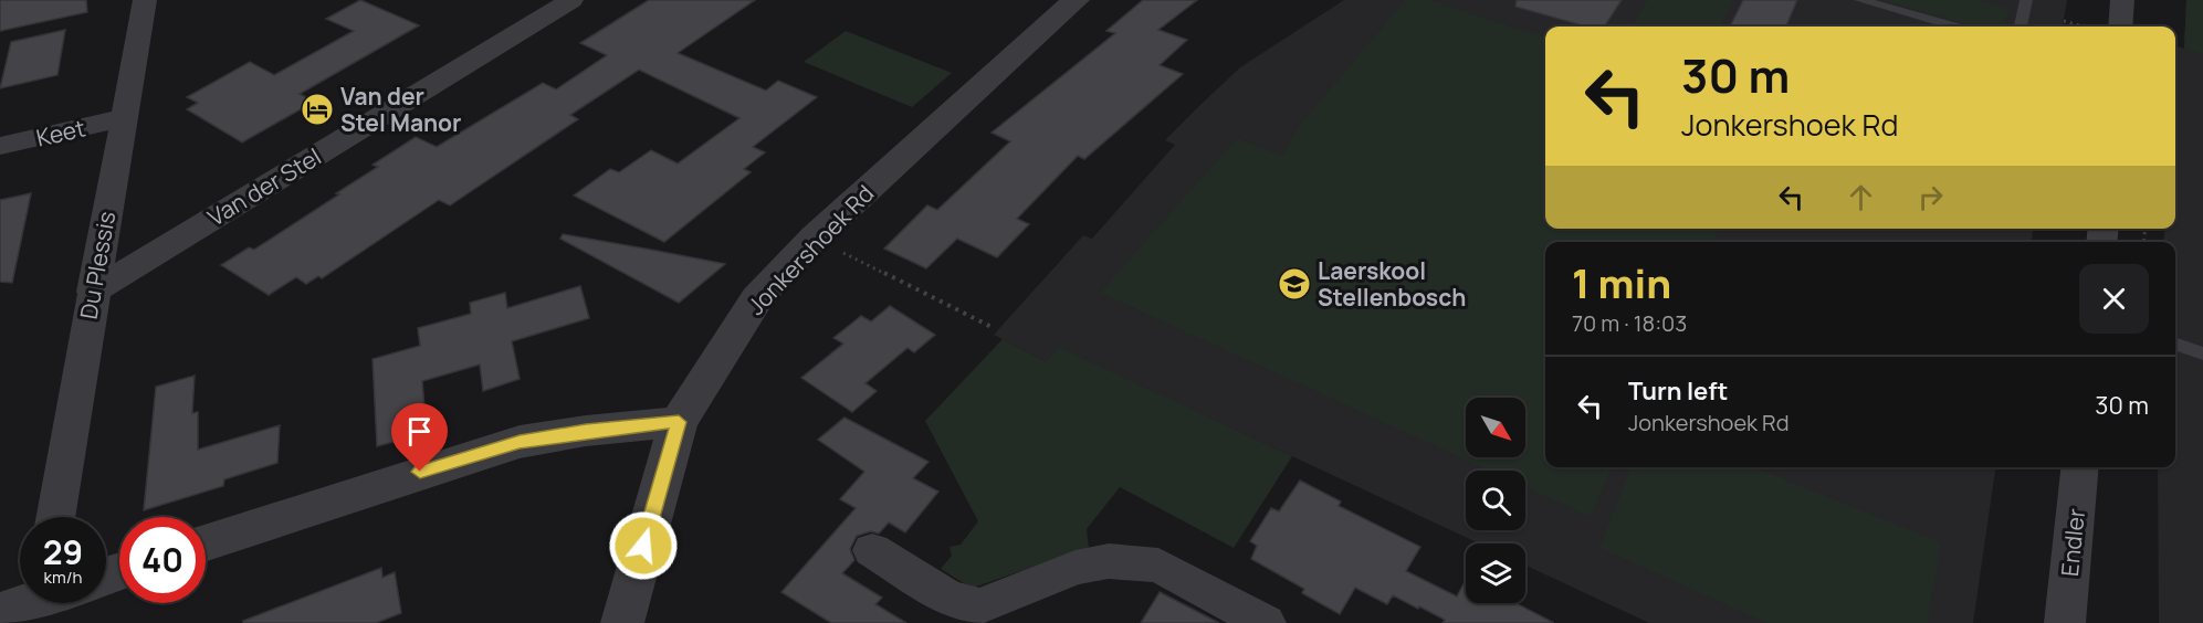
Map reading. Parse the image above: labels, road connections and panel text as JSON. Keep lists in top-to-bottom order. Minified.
{"streets":{"street":["Keet","Van der Stel","Jonkershoek Rd","Du Plessis","Endler"]},"crossings":[["Keet","Du Plessis"],["Van der Stel","Du Plessis"]],"places":{"hotel":["Van der Stel Manor"],"school or university":["Laerskool Stellenbosch"]},"north":"bottom right","page":{"turn":["30 m","Jonkershoek Rd"],"heading":["1 min","70 m · 18:03"],"list":[{"name":"Turn left","note":"Jonkershoek Rd","value":"30 m"}],"speed":"29 km/h","limit":"40"}}
